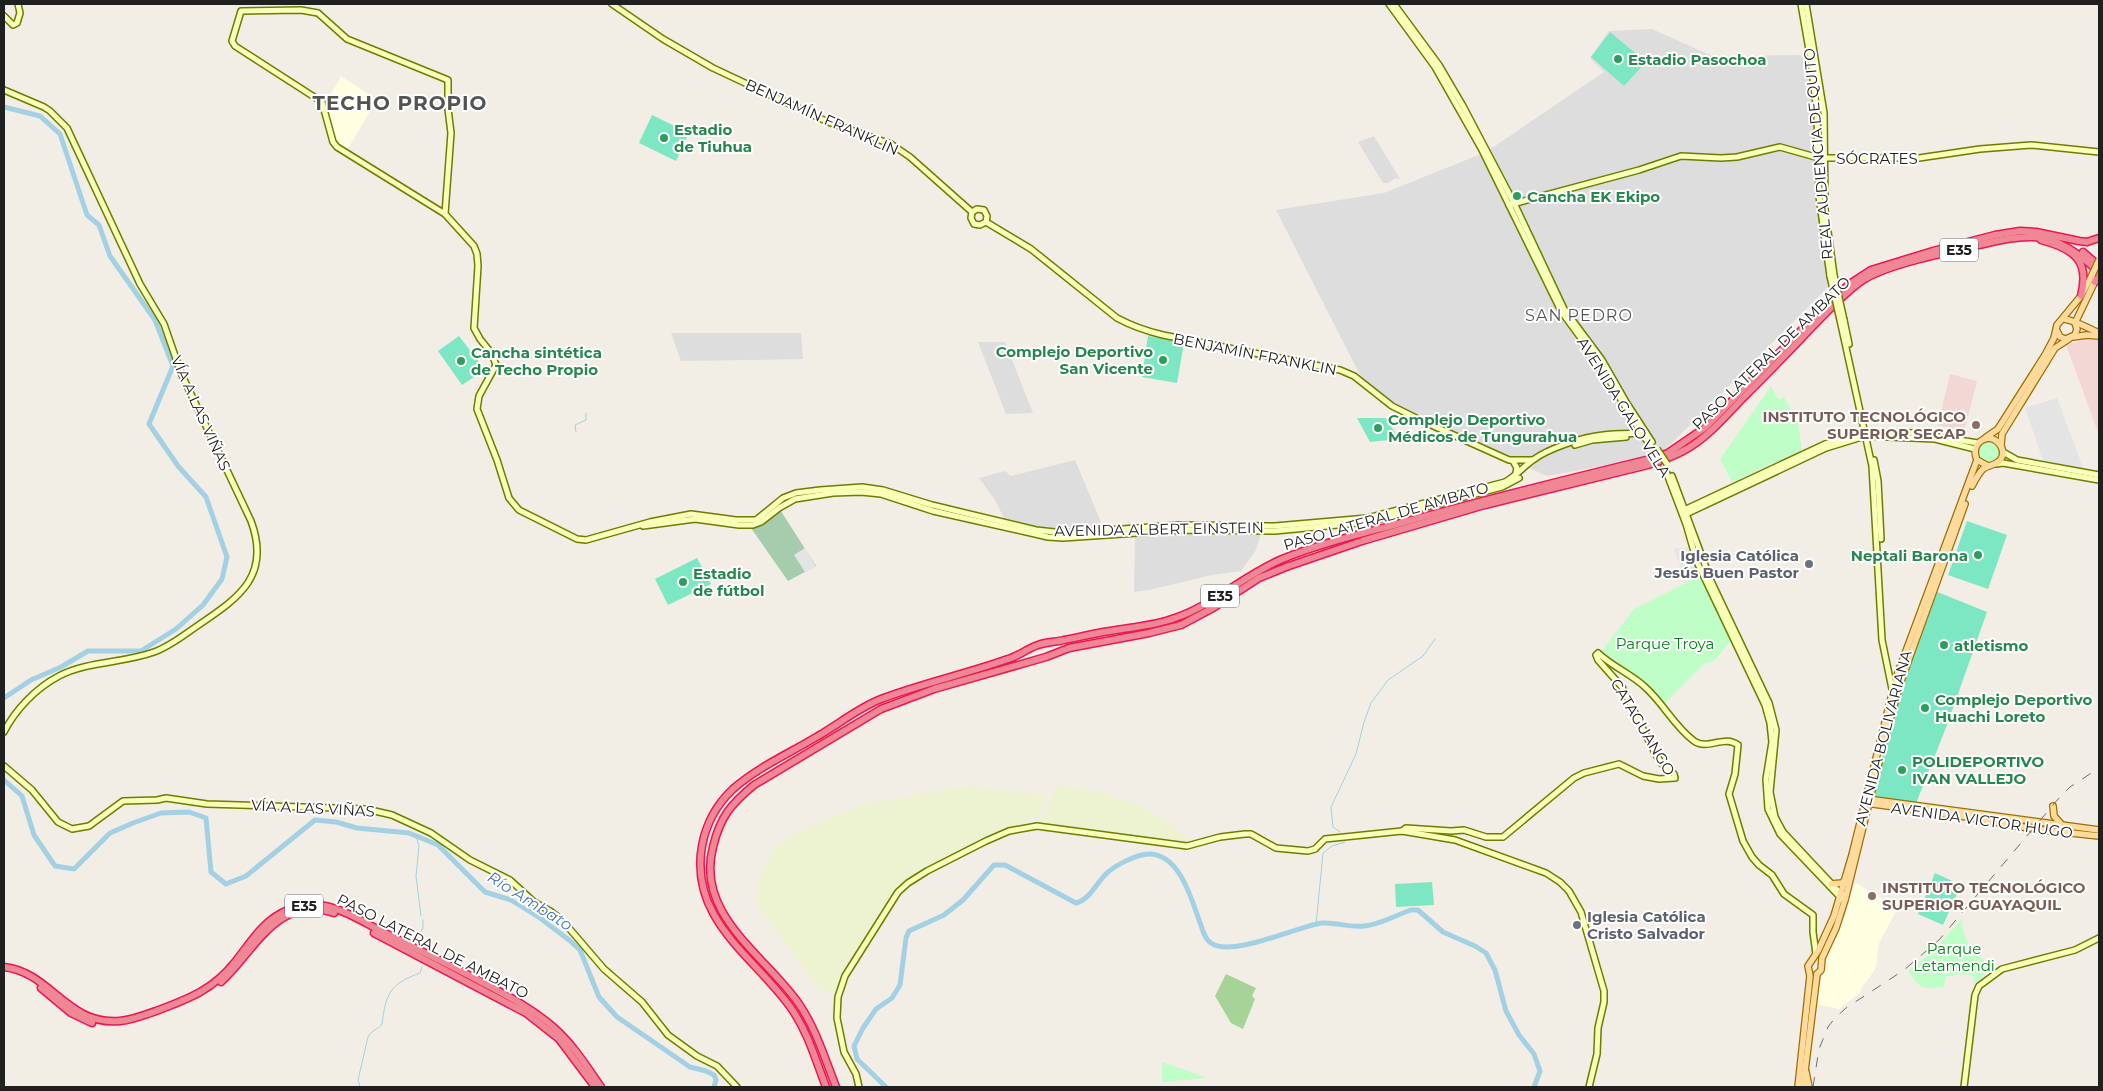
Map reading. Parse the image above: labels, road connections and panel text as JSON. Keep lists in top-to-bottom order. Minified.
{"streets":{"highway":["E35","PASO LATERAL DE AMBATO"],"main road":["AVENIDA BOLIVARIANA","AVENIDA VICTOR HUGO"],"street":["BENJAMÍN FRANKLIN","REAL AUDIENCIA DE QUITO","SÓCRATES","AVENIDA GALO VELA","VÍA A LAS VIÑAS","AVENIDA ALBERT EINSTEIN","CATAGUANGO"]},"crossings":[["BENJAMÍN FRANKLIN","AVENIDA ALBERT EINSTEIN"],["REAL AUDIENCIA DE QUITO","SÓCRATES"],["REAL AUDIENCIA DE QUITO","AVENIDA BOLIVARIANA"],["SÓCRATES","AVENIDA GALO VELA"],["AVENIDA GALO VELA","AVENIDA ALBERT EINSTEIN"],["AVENIDA GALO VELA","AVENIDA BOLIVARIANA"],["CATAGUANGO","AVENIDA BOLIVARIANA"],["AVENIDA BOLIVARIANA","AVENIDA VICTOR HUGO"]],"districts":["TECHO PROPIO","SAN PEDRO"],"water":["Río Ambato"],"parks":["Parque Troya","Parque Letamendi"],"places":["Estadio Pasochoa","Estadio de Tiuhua","Cancha EK Ekipo","Complejo Deportivo San Vicente","Cancha sintética de Techo Propio","INSTITUTO TECNOLÓGICO SUPERIOR SECAP","Complejo Deportivo Médicos de Tungurahua","Neptali Barona","Iglesia Católica Jesús Buen Pastor","Estadio de fútbol","atletismo","Complejo Deportivo Huachi Loreto","POLIDEPORTIVO IVAN VALLEJO","INSTITUTO TECNOLÓGICO SUPERIOR GUAYAQUIL","Iglesia Católica Cristo Salvador"]}
